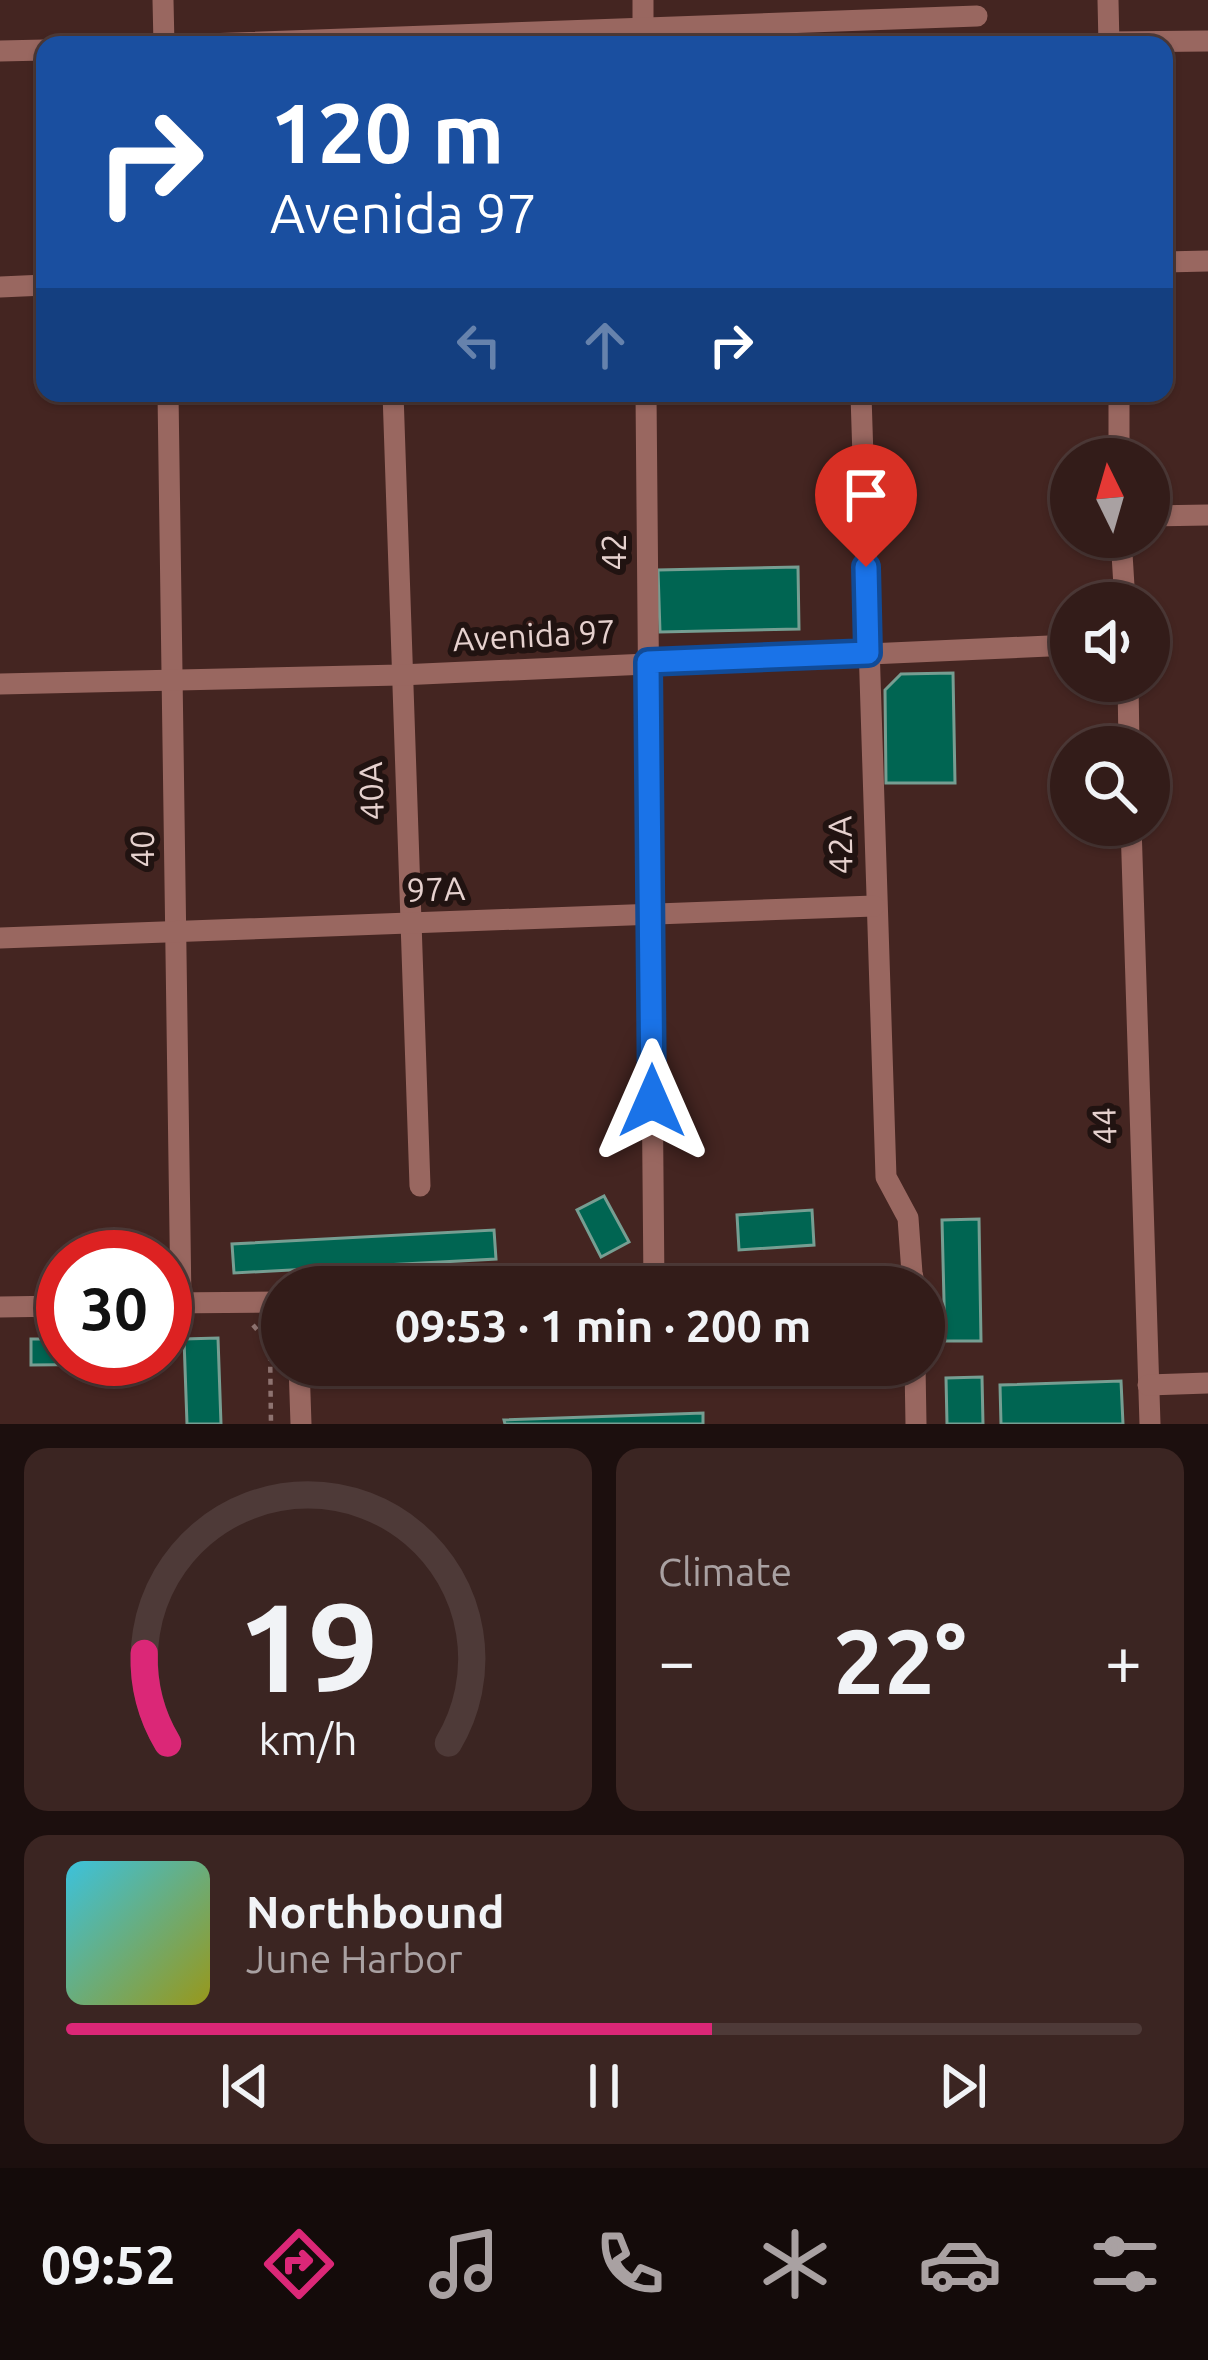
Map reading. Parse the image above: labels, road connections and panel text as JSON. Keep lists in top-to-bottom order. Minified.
{"streets":{"street":["42","Avenida 97","40A","42A","40","97A","44"]},"crossings":[["42","Avenida 97"],["42","97A"],["Avenida 97","40A"],["Avenida 97","42A"],["Avenida 97","40"],["40A","97A"],["42A","97A"],["40","97A"]],"north":"top","page":{"turn":["120 m","Avenida 97"],"limit":"30","trip":"09:53 · 1 min · 200 m","tile":"Climate","heat":["−","22°","+"],"song":["Northbound","June Harbor"],"tabs":"09:52","gauge":["19","km/h"]}}
